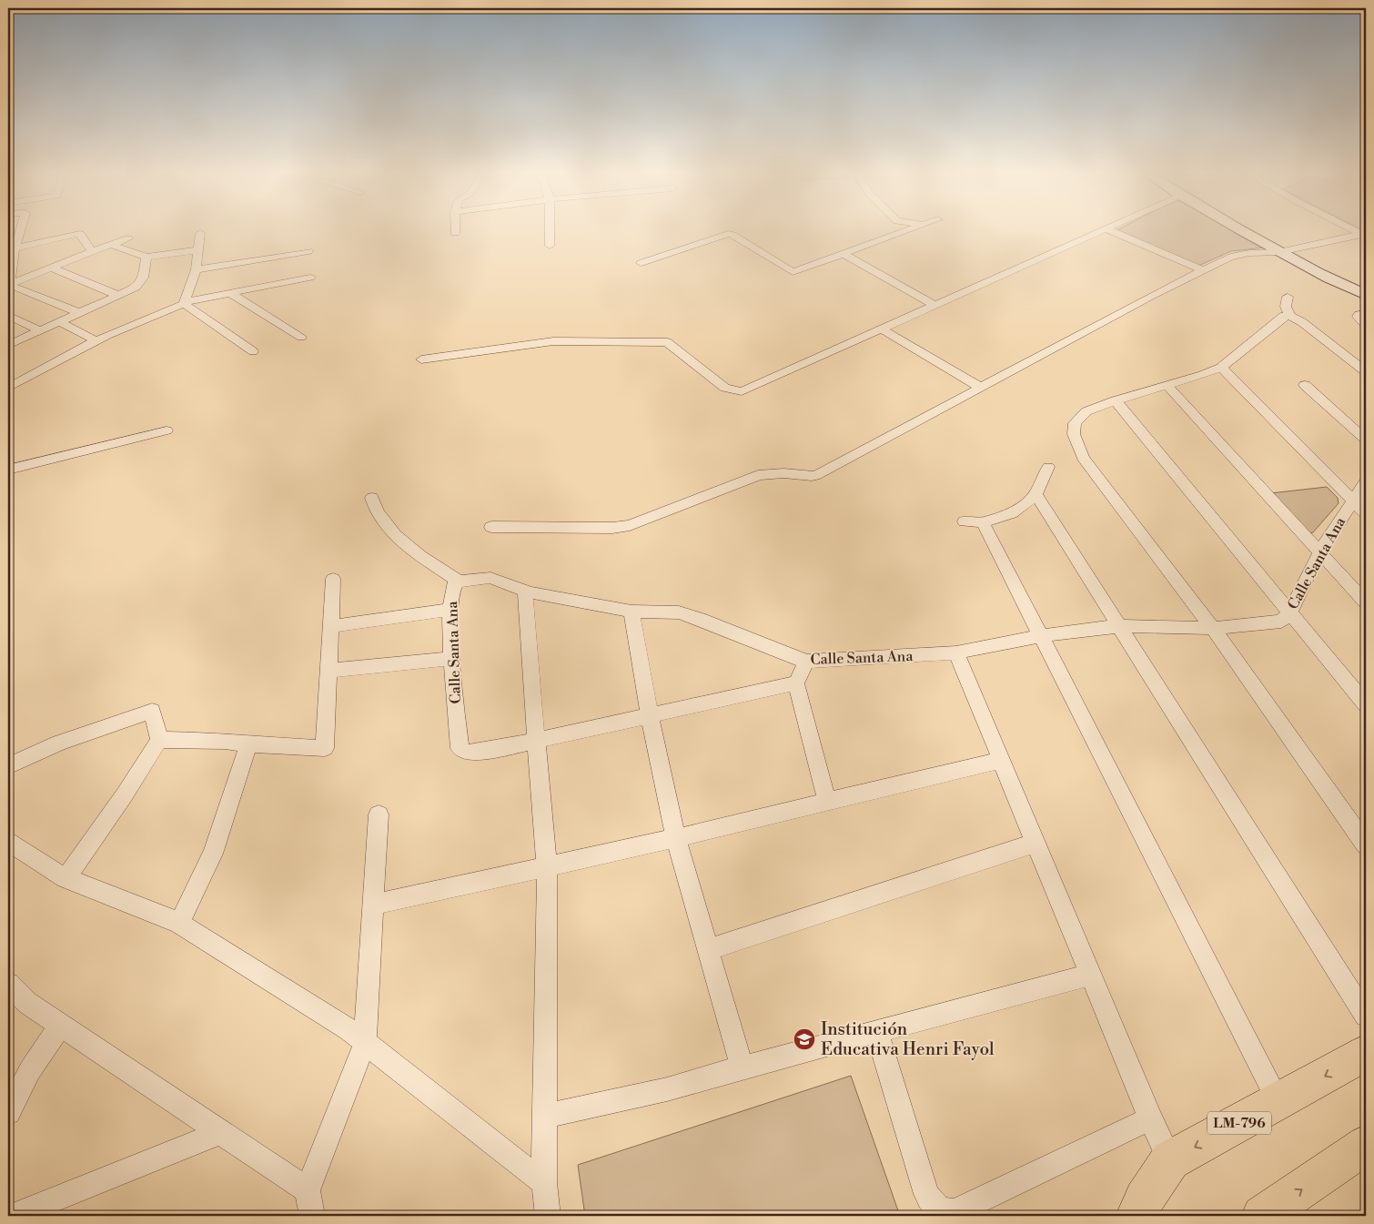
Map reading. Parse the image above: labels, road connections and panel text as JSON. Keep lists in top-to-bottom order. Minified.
{"streets":{"main road":["LM-796"],"street":["Calle Santa Ana"]},"places":{"school or university":["Institución Educativa Henri Fayol"]}}
